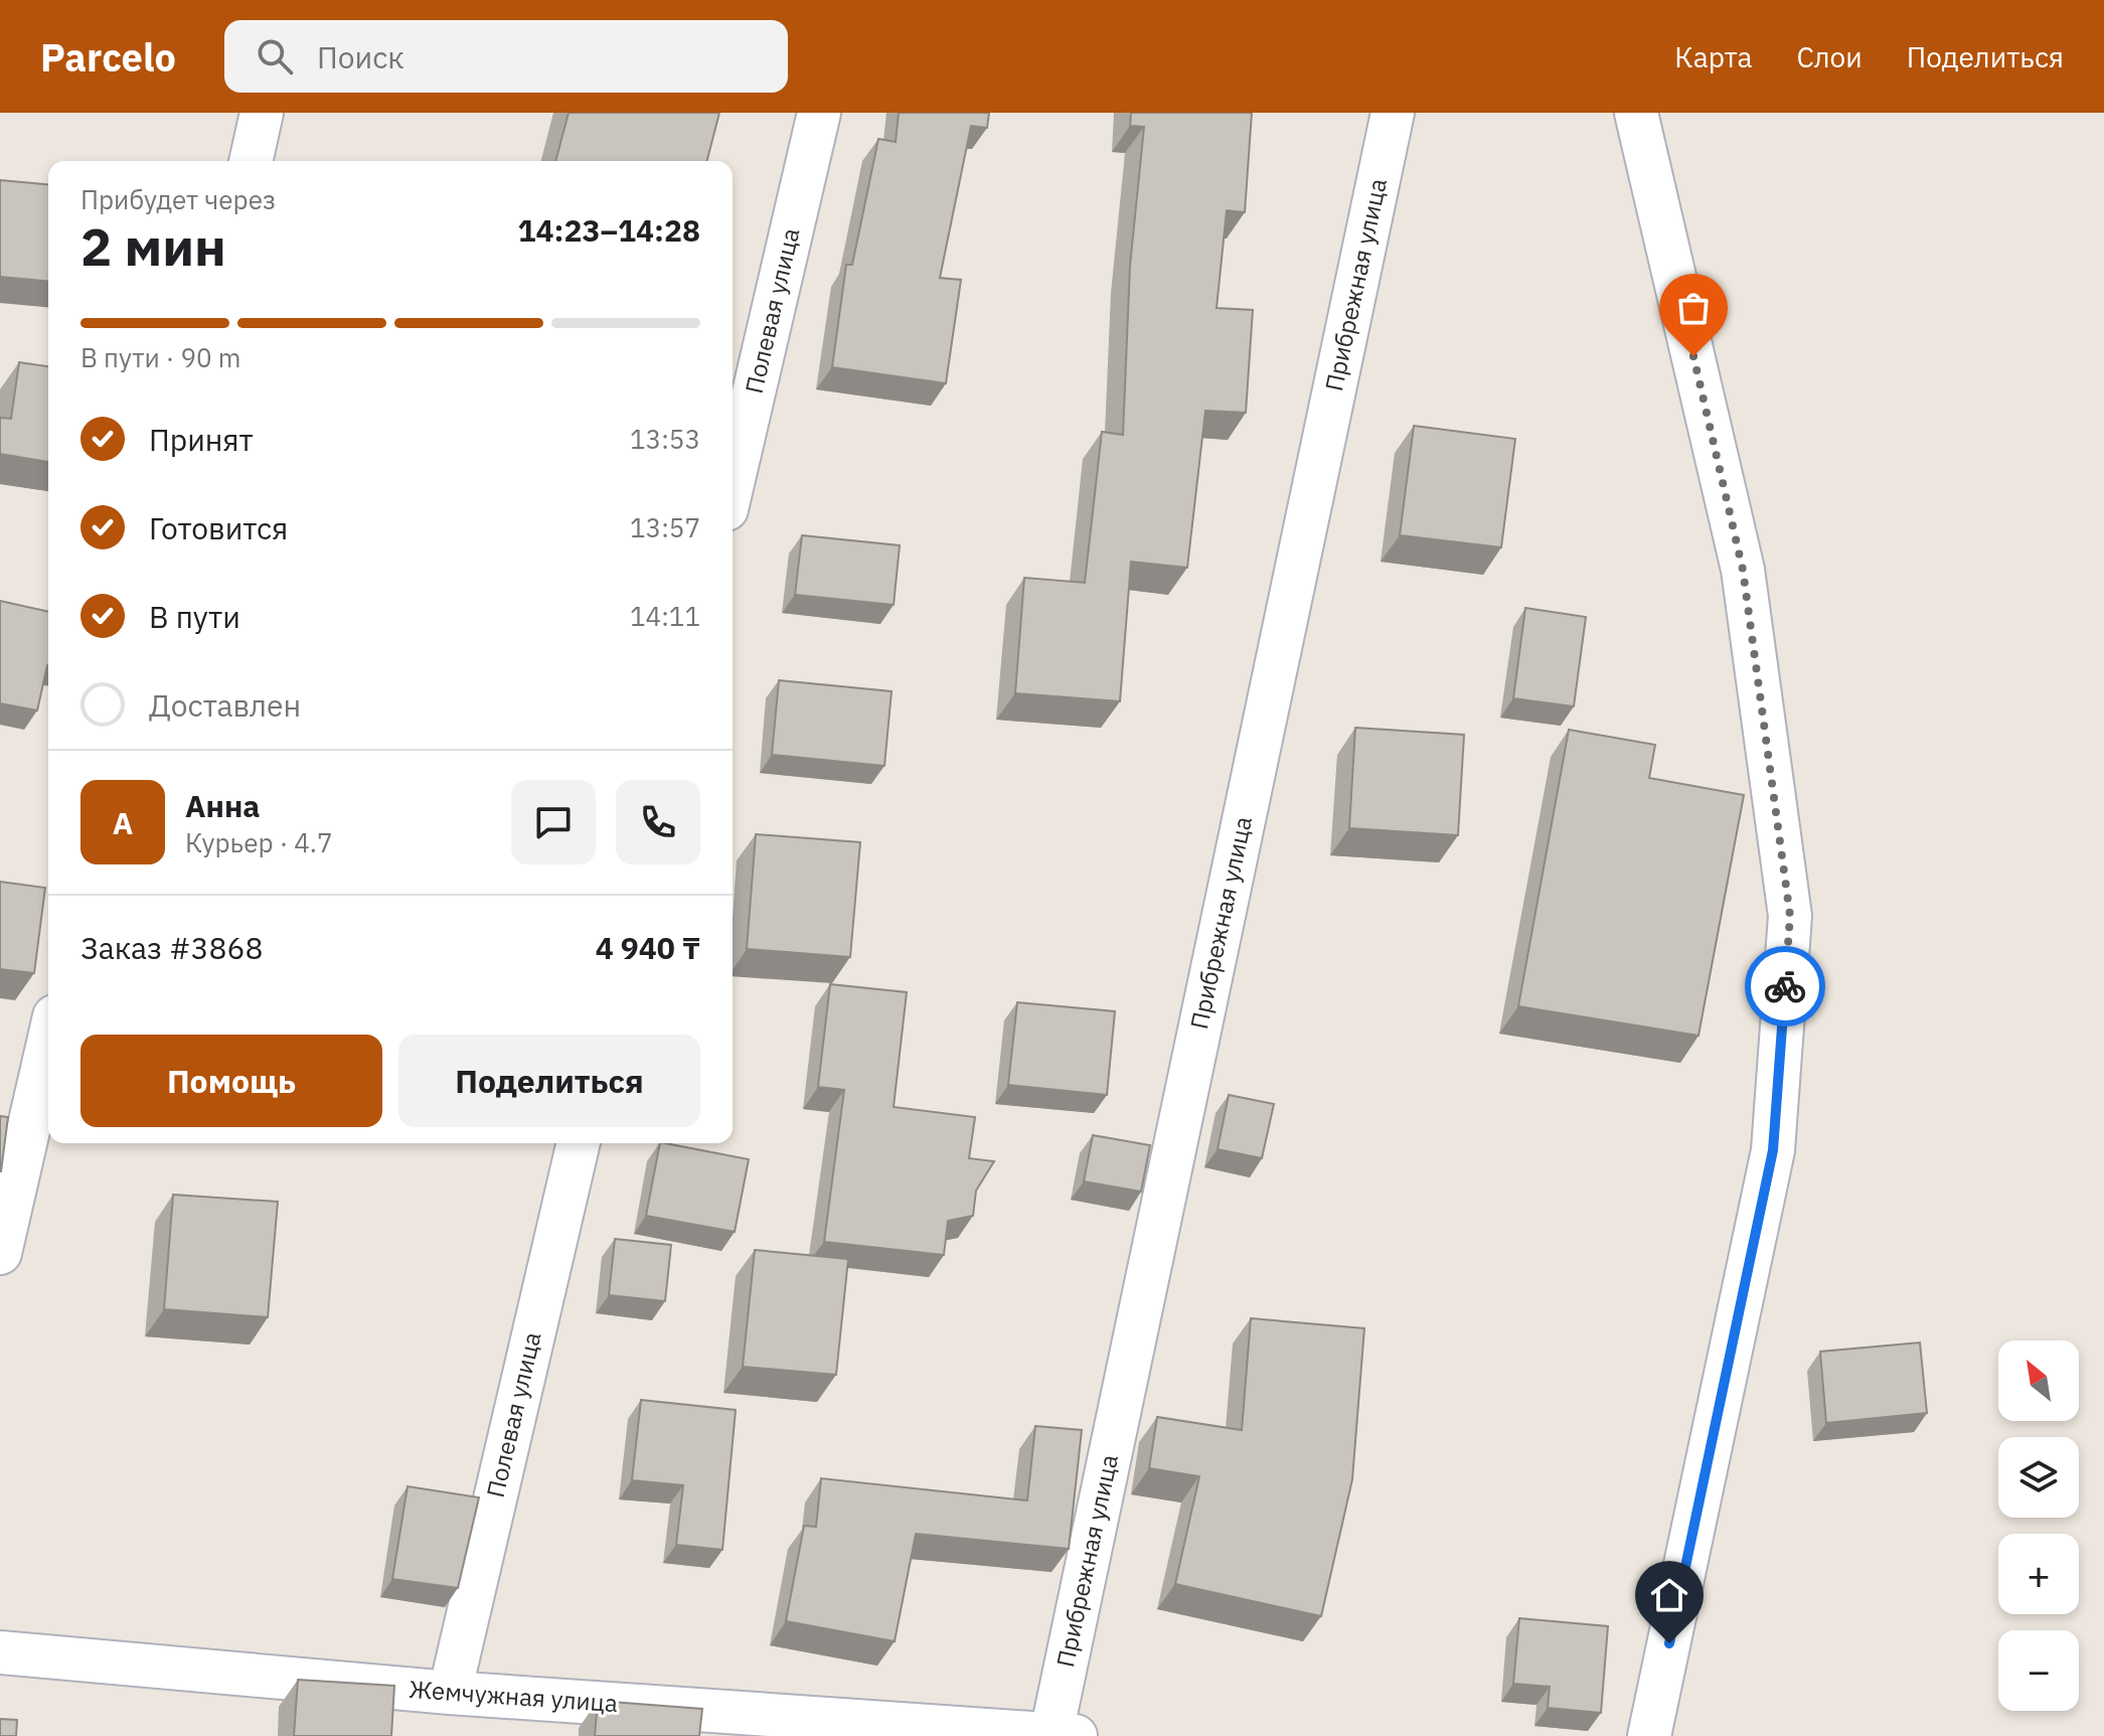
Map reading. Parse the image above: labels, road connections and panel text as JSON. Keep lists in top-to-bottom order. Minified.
{"streets":{"street":["Прибрежная улица","Полевая улица","Жемчужная улица"]},"crossings":[["Прибрежная улица","Жемчужная улица"],["Полевая улица","Жемчужная улица"]],"north":"top left","page":{"header":"Parcelo","search":"Поиск","nav":["Карта","Слои","Поделиться"],"heading":["2 мин","Прибудет через","14:23–14:28"],"panel":["Анна","Курьер · 4.7","Заказ #3868","4 940 ₸"],"bar":"В пути · 90 m","list":[["Принят","13:53"],["Готовится","13:57"],["В пути","14:11"],"Доставлен"],"round":"А","buttons":["Помощь","Поделиться"],"map_buttons":["+","−"]}}
